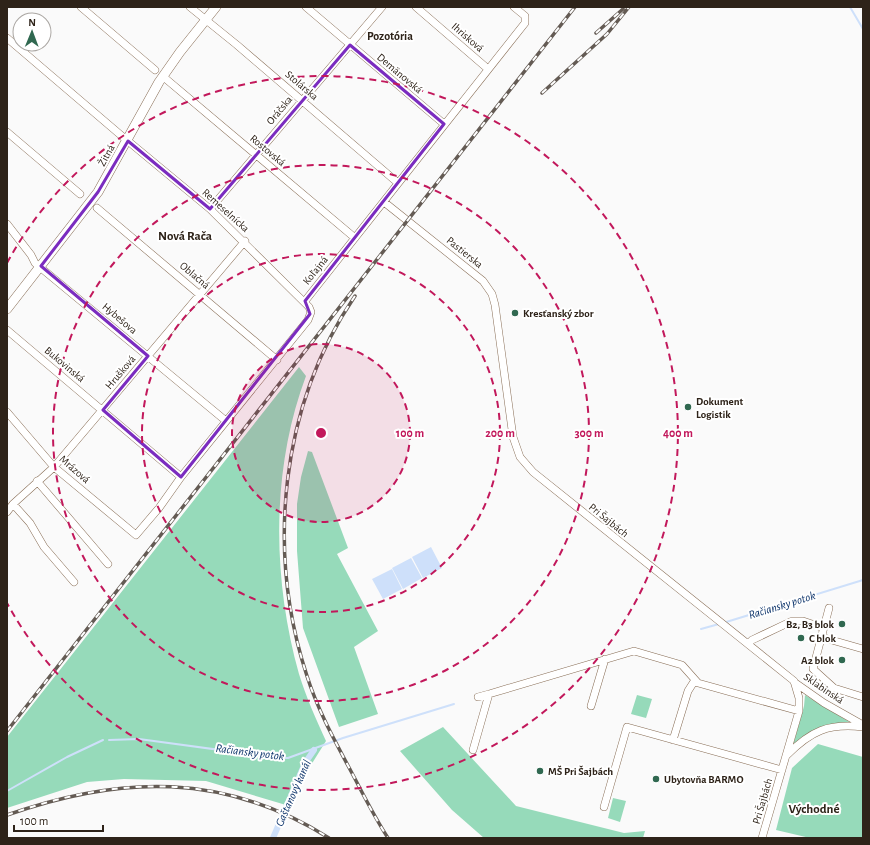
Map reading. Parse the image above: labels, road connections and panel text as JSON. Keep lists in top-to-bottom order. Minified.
{"streets":{"main road":["Žitná"],"street":["Ihrisková","Demänovská","Stolárska","Oráčska","Rostovská","Remeselnícka","Pastierska","Koľajná","Oblačná","Hybešova","Bukovinská","Hrušková","Mrázová","Pri Šajbách","Sklabinská"]},"crossings":[["Ihrisková","Koľajná"],["Demänovská","Oráčska"],["Demänovská","Koľajná"],["Stolárska","Oráčska"],["Stolárska","Žitná"],["Stolárska","Koľajná"],["Oráčska","Rostovská"],["Oráčska","Remeselnícka"],["Rostovská","Koľajná"],["Žitná","Remeselnícka"],["Žitná","Hybešova"],["Remeselnícka","Koľajná"],["Remeselnícka","Hrušková"],["Pastierska","Koľajná"],["Pastierska","Pri Šajbách"],["Koľajná","Oblačná"],["Koľajná","Hybešova"],["Koľajná","Bukovinská"],["Koľajná","Mrázová"],["Oblačná","Hrušková"],["Hybešova","Hrušková"],["Bukovinská","Hrušková"],["Hrušková","Mrázová"],["Pri Šajbách","Sklabinská"]],"districts":["Pozotória","Nová Rača","Východné"],"water":["Račiansky potok","Gaštanový kanál"],"places":["Kresťanský zbor","Dokument Logistik","B2, B3 blok","C blok","A2 blok","MŠ Pri Šajbách","Ubytovňa BARMO"],"scale_bar":"100 m","north":"top","rings":["100 m","200 m","300 m","400 m"]}
